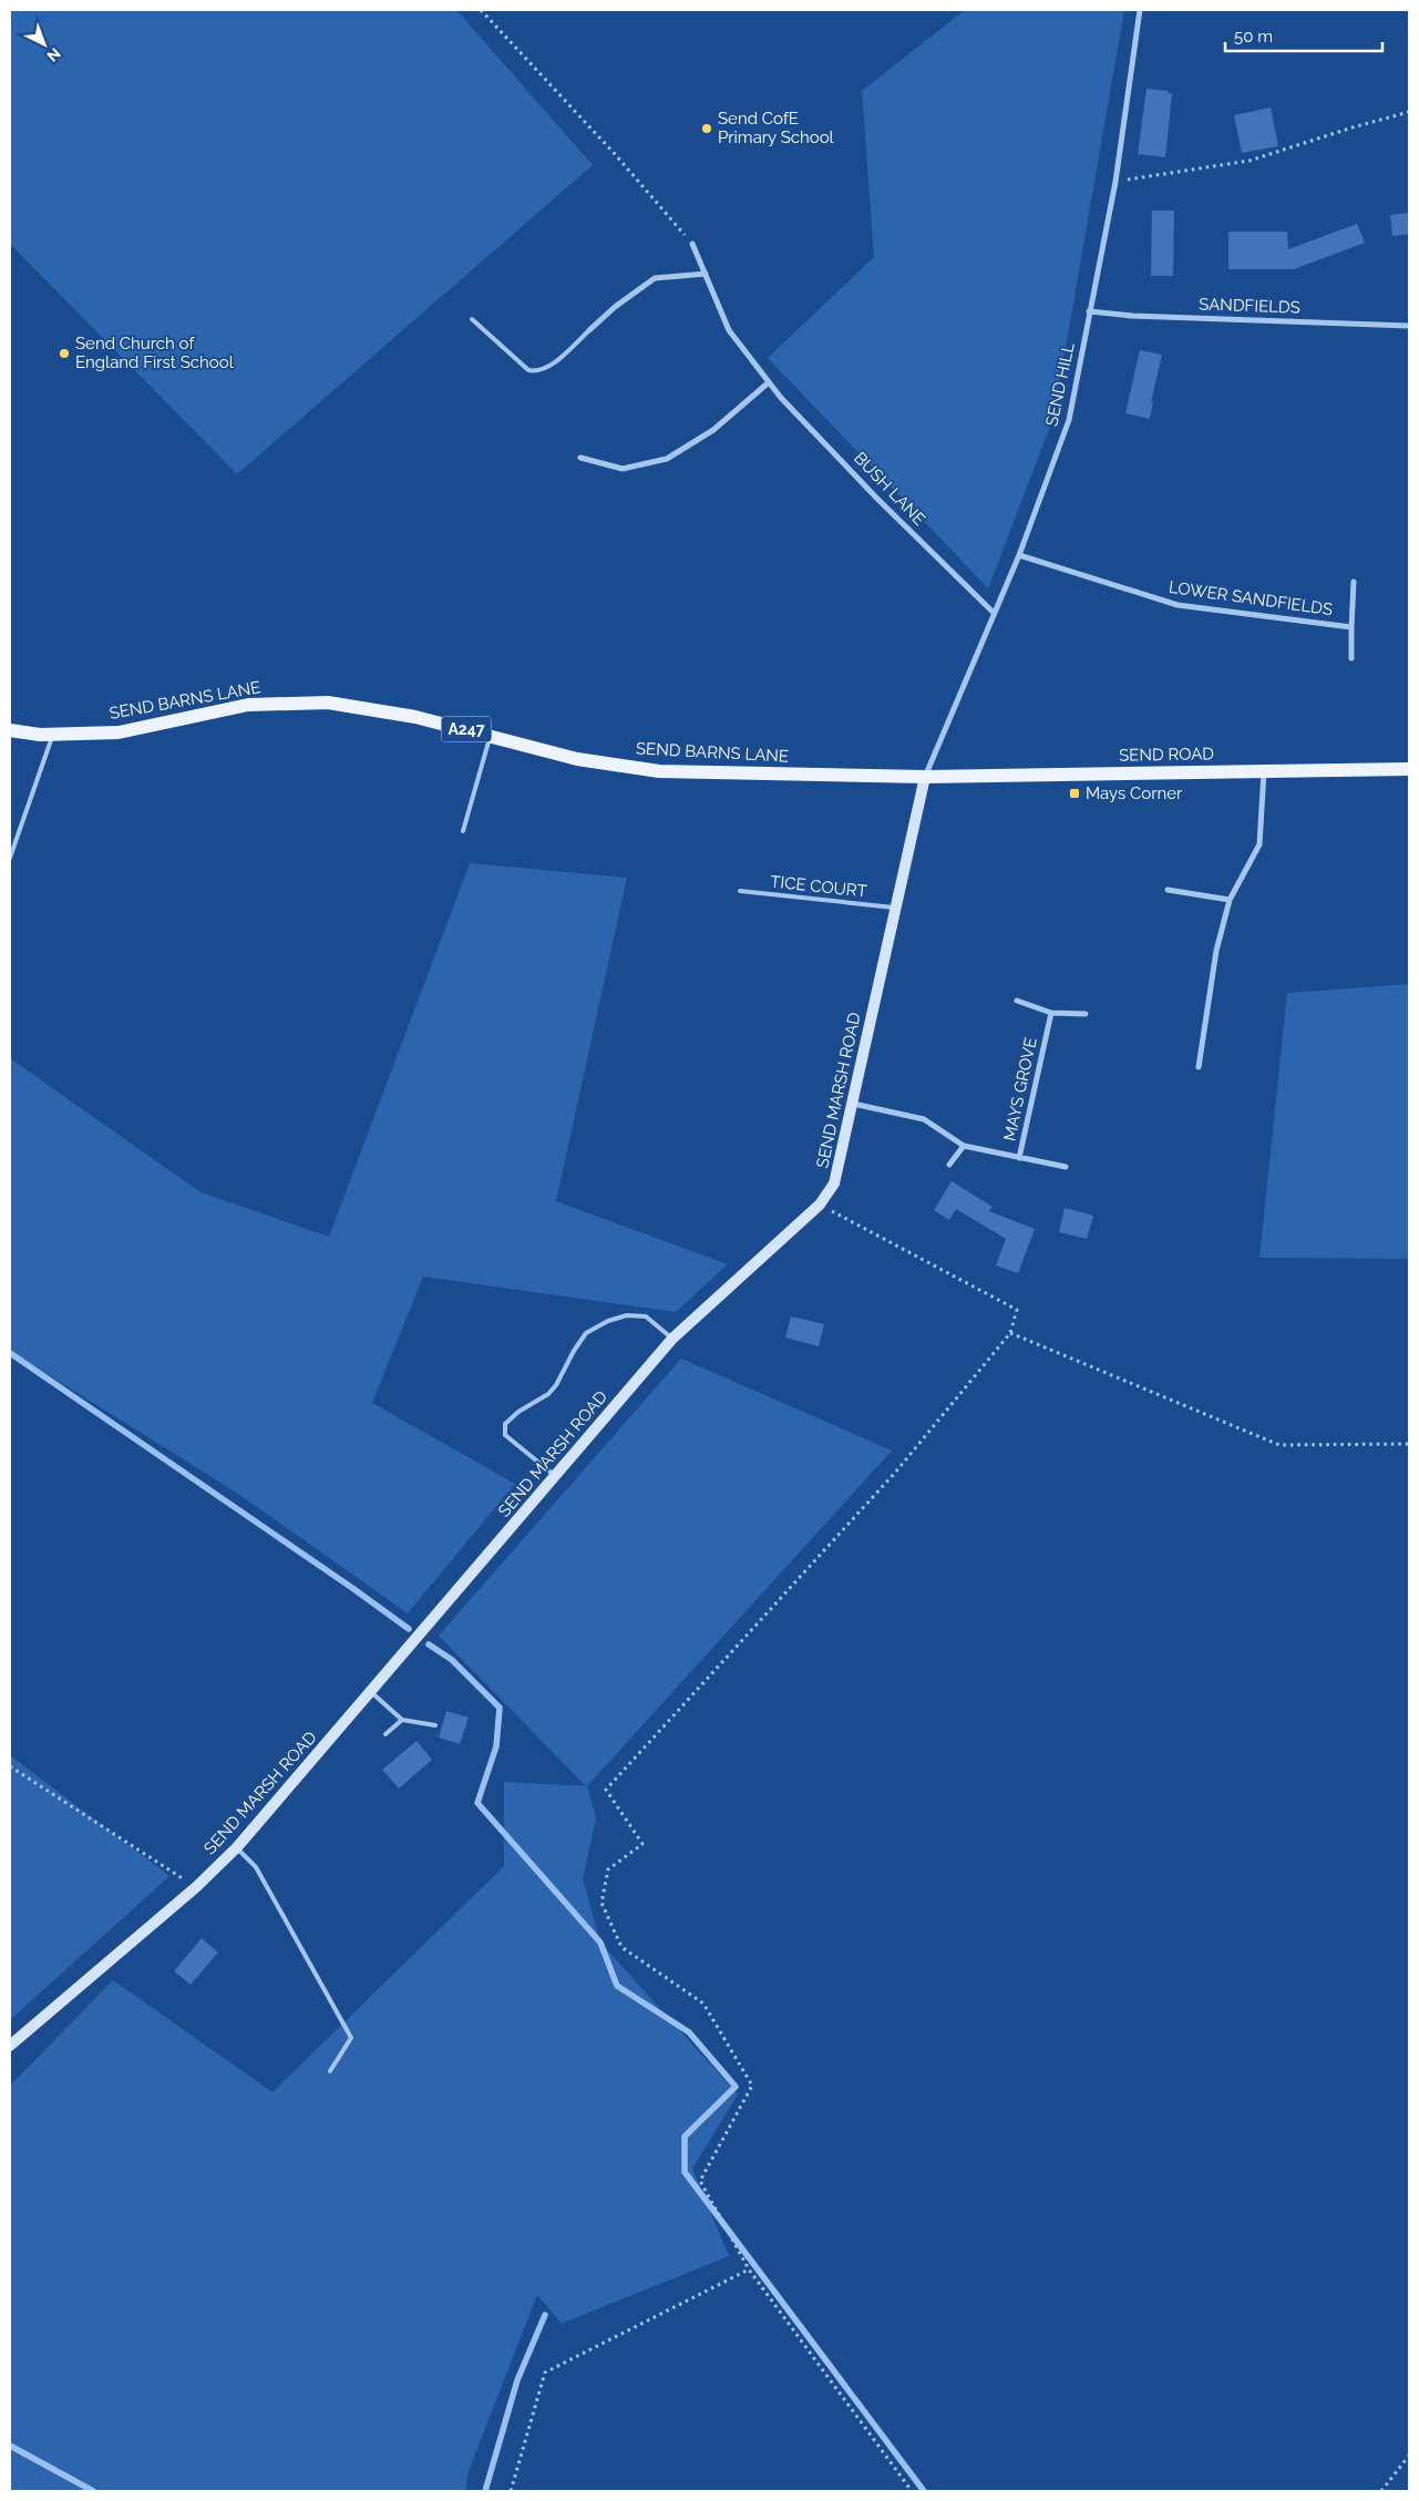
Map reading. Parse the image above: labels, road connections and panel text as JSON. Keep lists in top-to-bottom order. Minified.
{"streets":{"main road":["SEND BARNS LANE","A247","SEND ROAD","SEND MARSH ROAD"],"street":["SANDFIELDS","SEND HILL","BUSH LANE","LOWER SANDFIELDS","MAYS GROVE"],"lane":["TICE COURT"]},"crossings":[["SANDFIELDS","SEND HILL"],["SEND HILL","BUSH LANE"],["SEND HILL","LOWER SANDFIELDS"],["SEND HILL","SEND BARNS LANE"],["SEND HILL","SEND ROAD"],["SEND HILL","SEND MARSH ROAD"],["SEND BARNS LANE","SEND ROAD"],["SEND BARNS LANE","SEND MARSH ROAD"],["SEND ROAD","SEND MARSH ROAD"],["TICE COURT","SEND MARSH ROAD"]],"places":{"other":["Send CofE Primary School","Send Church of England First School"],"transit":["Mays Corner"]},"scale_bar":"50 m","north":"bottom right"}
